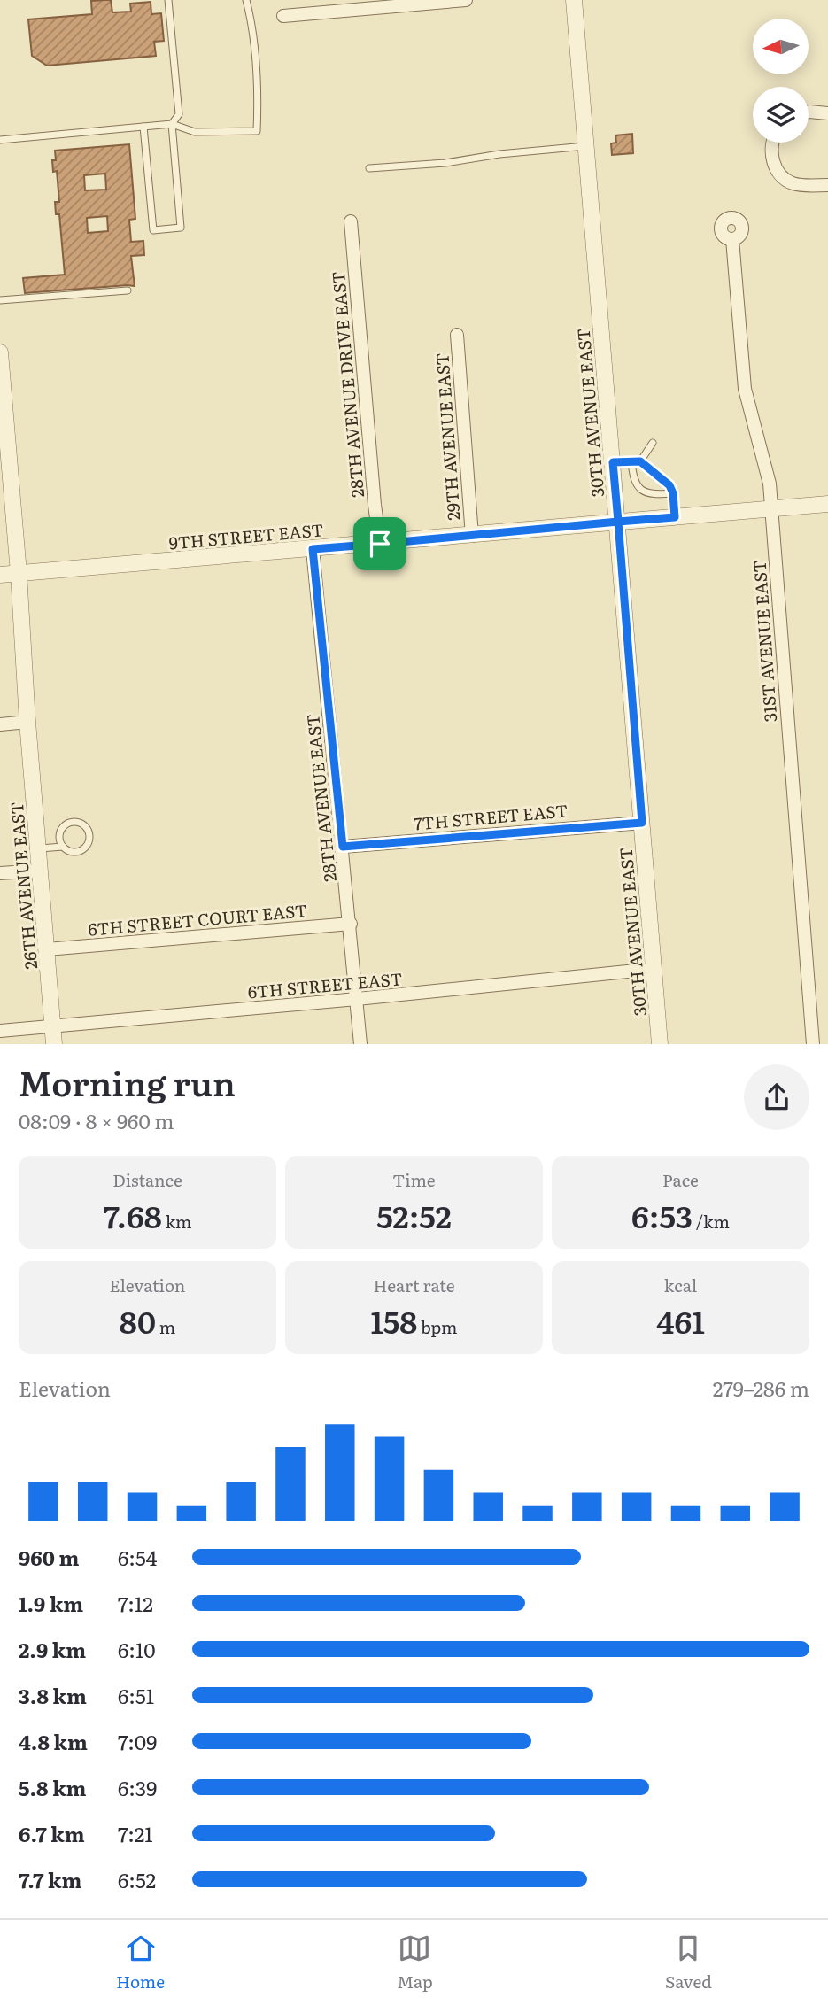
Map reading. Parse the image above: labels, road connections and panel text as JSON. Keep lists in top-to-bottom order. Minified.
{"streets":{"street":["28TH AVENUE DRIVE EAST","30TH AVENUE EAST","29TH AVENUE EAST","9TH STREET EAST","31ST AVENUE EAST","28TH AVENUE EAST","7TH STREET EAST","26TH AVENUE EAST","6TH STREET COURT EAST","6TH STREET EAST"]},"crossings":[["28TH AVENUE DRIVE EAST","9TH STREET EAST"],["30TH AVENUE EAST","9TH STREET EAST"],["30TH AVENUE EAST","7TH STREET EAST"],["30TH AVENUE EAST","6TH STREET EAST"],["29TH AVENUE EAST","9TH STREET EAST"],["9TH STREET EAST","31ST AVENUE EAST"],["9TH STREET EAST","28TH AVENUE EAST"],["9TH STREET EAST","26TH AVENUE EAST"],["28TH AVENUE EAST","7TH STREET EAST"],["28TH AVENUE EAST","6TH STREET COURT EAST"],["28TH AVENUE EAST","6TH STREET EAST"],["26TH AVENUE EAST","6TH STREET COURT EAST"],["26TH AVENUE EAST","6TH STREET EAST"]],"north":"left","page":{"heading":["Morning run","08:09 · 8 × 960 m"],"stats":[["Distance","7.68 km"],["Time","52:52"],["Pace","6:53 /km"],["Elevation","80 m"],["Heart rate","158 bpm"],["kcal","461"]],"chart":["Elevation","279–286 m"],"list":[{"name":"960 m","note":"6:54"},{"name":"1.9 km","note":"7:12"},{"name":"2.9 km","note":"6:10"},{"name":"3.8 km","note":"6:51"},{"name":"4.8 km","note":"7:09"},{"name":"5.8 km","note":"6:39"},{"name":"6.7 km","note":"7:21"},{"name":"7.7 km","note":"6:52"}],"tabs":["Home","Map","Saved"]}}
